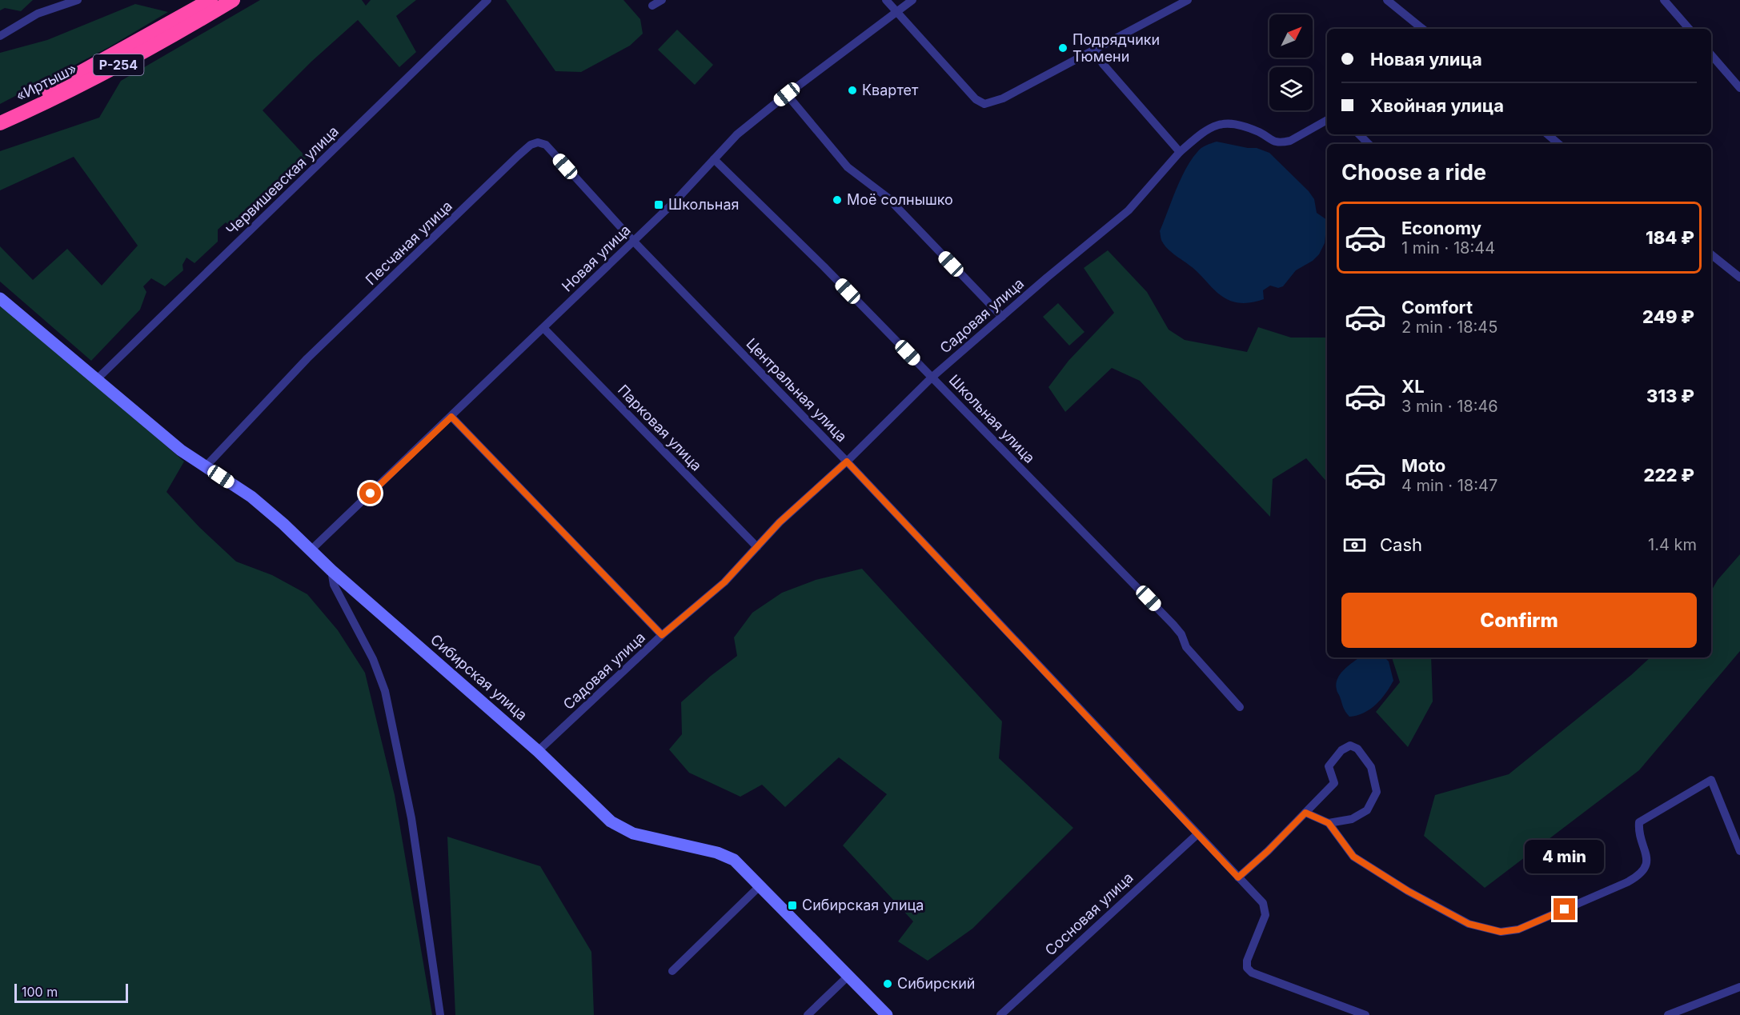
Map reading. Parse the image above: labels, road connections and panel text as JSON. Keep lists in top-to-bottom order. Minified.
{"streets":{"highway":["Р-254","«Иртыш»"],"street":["Червишевская улица","Песчаная улица","Новая улица","Садовая улица","Центральная улица","Школьная улица","Парковая улица","Сибирская улица","Сосновая улица"]},"crossings":[["Червишевская улица","Сибирская улица"],["Песчаная улица","Новая улица"],["Песчаная улица","Центральная улица"],["Песчаная улица","Сибирская улица"],["Новая улица","Центральная улица"],["Новая улица","Школьная улица"],["Новая улица","Парковая улица"],["Новая улица","Сибирская улица"],["Садовая улица","Центральная улица"],["Садовая улица","Школьная улица"],["Садовая улица","Парковая улица"],["Садовая улица","Сибирская улица"],["Центральная улица","Сосновая улица"]],"places":{"other":["Подрядчики Тюмени","Квартет","Моё солнышко","Сибирский"],"transit":["Школьная","Сибирская улица"]},"scale_bar":"100 m","north":"top right","page":{"banner":["Новая улица","Хвойная улица"],"heading":"Choose a ride","list":[{"name":"Economy","note":"1 min · 18:44","value":"184 ₽"},{"name":"Comfort","note":"2 min · 18:45","value":"249 ₽"},{"name":"XL","note":"3 min · 18:46","value":"313 ₽"},{"name":"Moto","note":"4 min · 18:47","value":"222 ₽"}],"pay":["Cash","1.4 km"],"buttons":"Confirm","bubble":"4 min","scale":"100 m"}}
